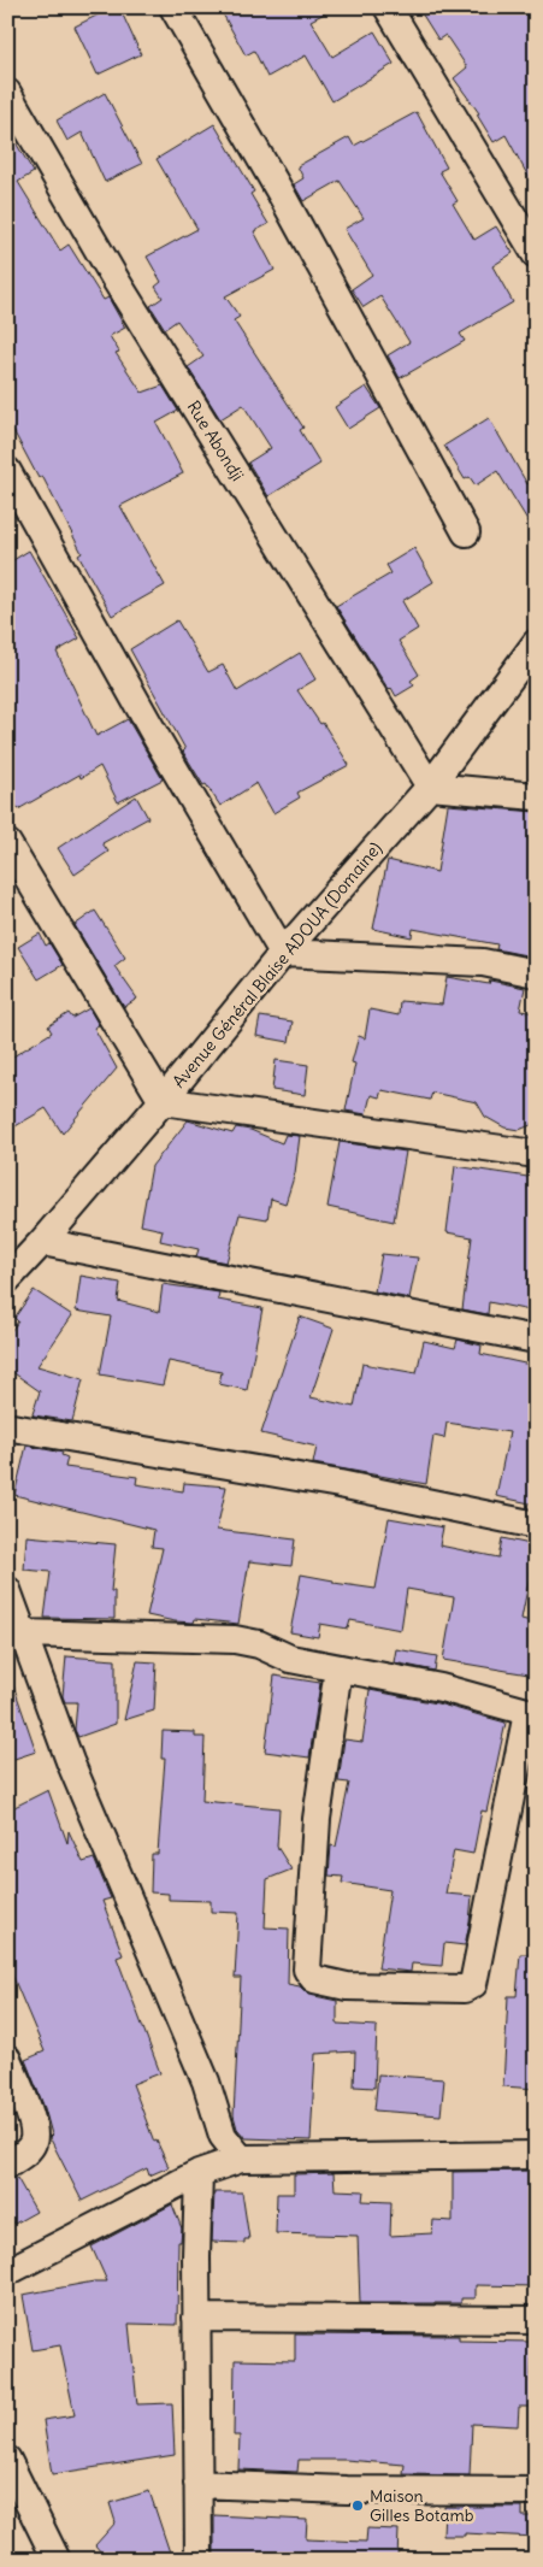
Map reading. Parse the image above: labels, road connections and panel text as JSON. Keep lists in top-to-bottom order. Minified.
{"streets":{"street":["Rue Abondji","Avenue Général Blaise ADOUA (Domaine)"]},"crossings":[["Rue Abondji","Avenue Général Blaise ADOUA (Domaine)"]],"places":["Maison Gilles Botamb"]}
